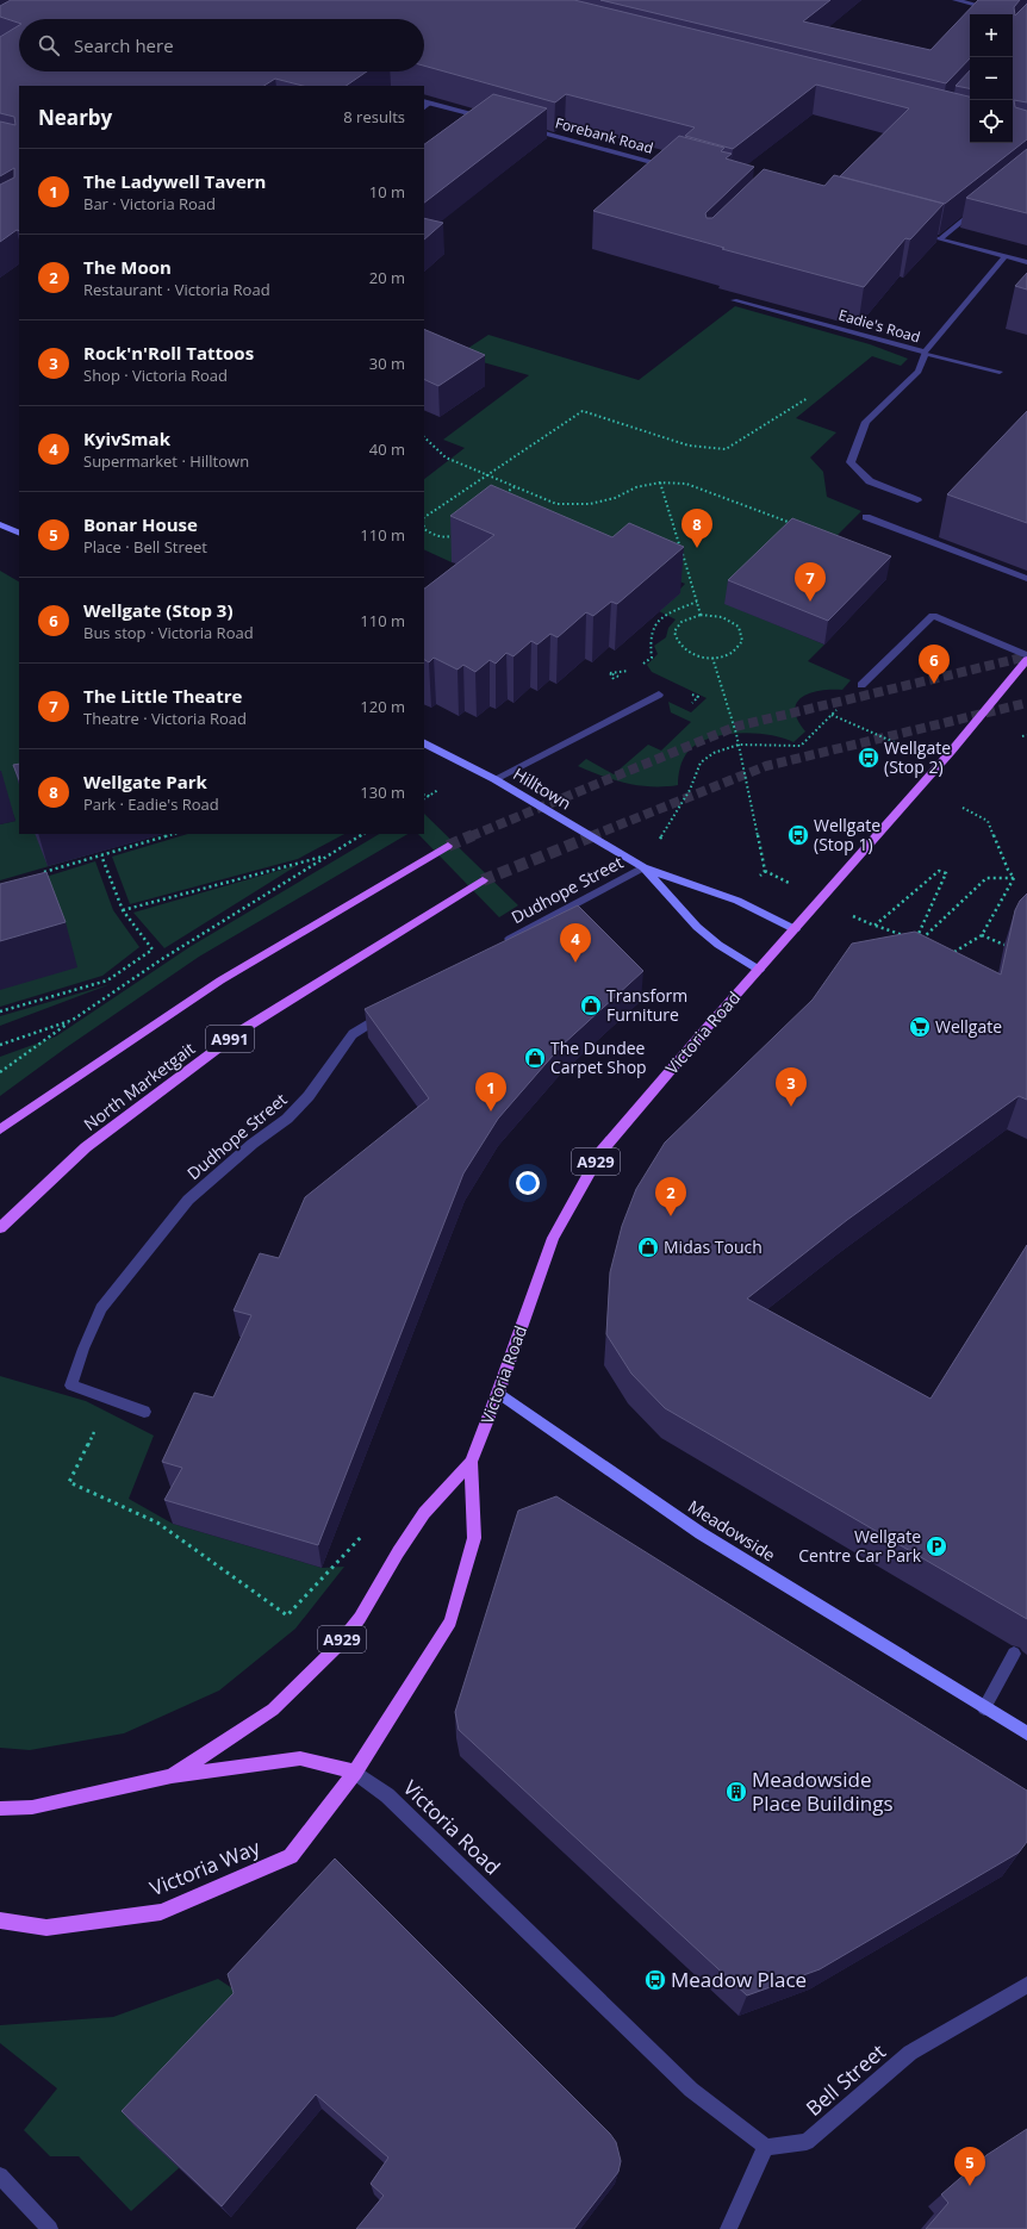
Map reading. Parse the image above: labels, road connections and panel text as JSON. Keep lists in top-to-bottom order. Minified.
{"streets":{"main road":["Victoria Road","A991","North Marketgait","A929","Victoria Way"],"street":["Forebank Road","Eadie's Road","Hilltown","Dudhope Street","Meadowside","Bell Street"]},"crossings":[["Hilltown","Dudhope Street"],["Hilltown","Victoria Road"],["Victoria Road","A929"],["Victoria Road","Meadowside"],["Victoria Road","Victoria Way"],["Victoria Road","Bell Street"]],"places":{"bus stop":["Wellgate (Stop 2)","Wellgate (Stop 1)","Meadow Place"],"shop":["Transform Furniture","The Dundee Carpet Shop","Midas Touch"],"supermarket":["Wellgate"],"parking":["Wellgate Centre Car Park"],"building":["Meadowside Place Buildings"]},"page":{"map_buttons":["+","−"],"search":"Search here","heading":["Nearby","8 results"],"list":[{"mark":"1","name":"The Ladywell Tavern","note":"Bar · Victoria Road","value":"10 m"},{"mark":"2","name":"The Moon","note":"Restaurant · Victoria Road","value":"20 m"},{"mark":"3","name":"Rock'n'Roll Tattoos","note":"Shop · Victoria Road","value":"30 m"},{"mark":"4","name":"KyivSmak","note":"Supermarket · Hilltown","value":"40 m"},{"mark":"5","name":"Bonar House","note":"Place · Bell Street","value":"110 m"},{"mark":"6","name":"Wellgate (Stop 3)","note":"Bus stop · Victoria Road","value":"110 m"},{"mark":"7","name":"The Little Theatre","note":"Theatre · Victoria Road","value":"120 m"},{"mark":"8","name":"Wellgate Park","note":"Park · Eadie's Road","value":"130 m"}],"pins":["8","7","6","4","3","1","2","5"]}}
